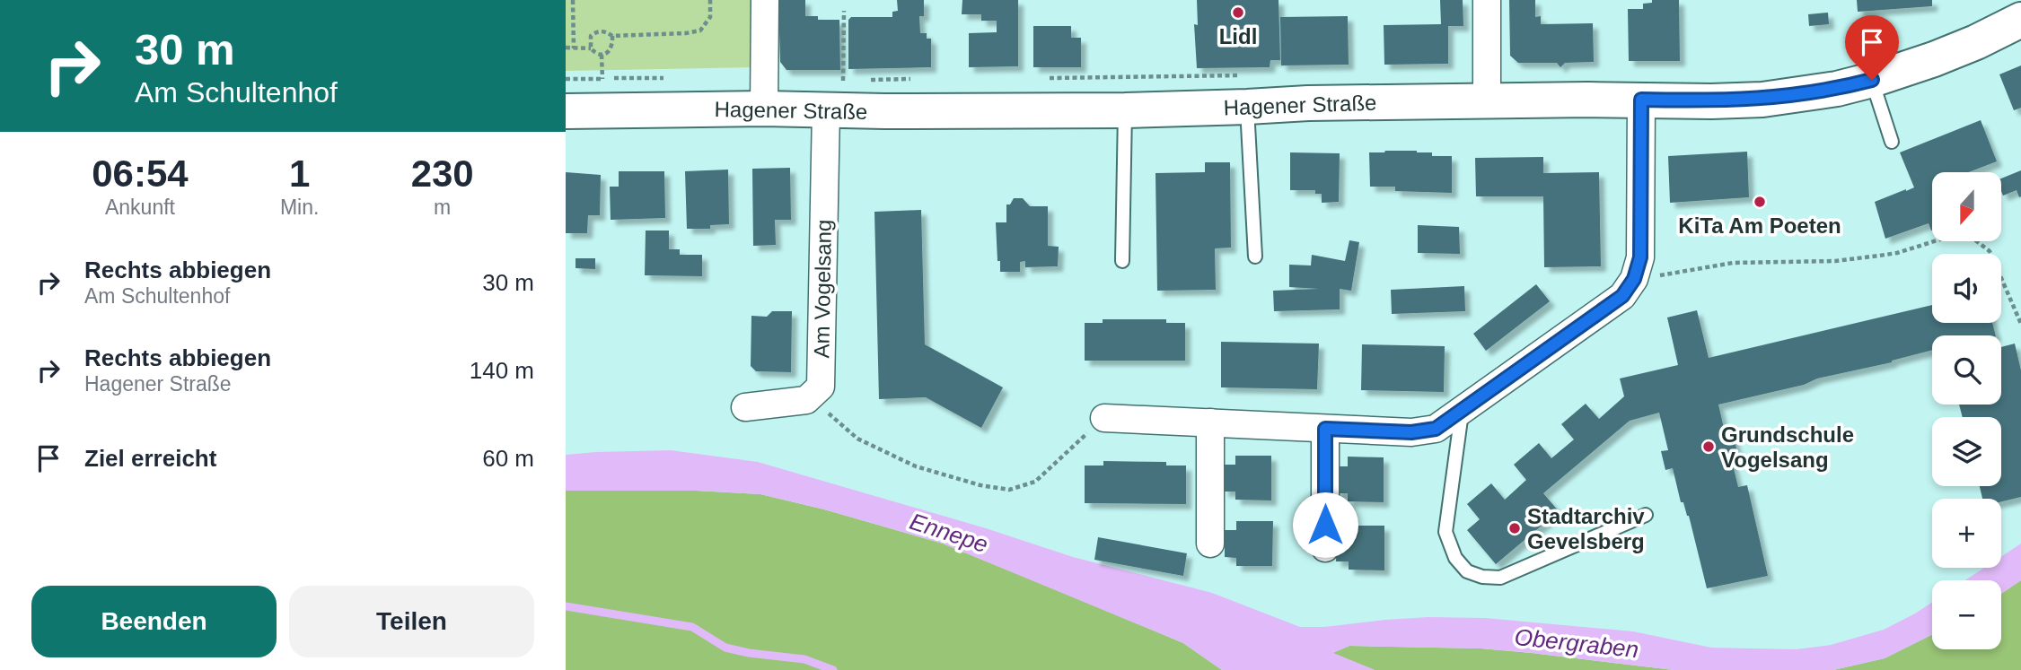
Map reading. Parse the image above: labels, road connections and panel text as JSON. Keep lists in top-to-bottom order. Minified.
{"streets":{"main road":["Hagener Straße"],"street":["Am Vogelsang"]},"crossings":[["Hagener Straße","Am Vogelsang"]],"water":["Ennepe","Obergraben"],"places":["Lidl","KiTa Am Poeten","Grundschule Vogelsang","Stadtarchiv Gevelsberg"],"north":"bottom","page":{"turn":["30 m","Am Schultenhof"],"eta":["06:54","Ankunft","1","Min.","230","m"],"map_buttons":["+","−"],"list":[{"name":"Rechts abbiegen","note":"Am Schultenhof","value":"30 m"},{"name":"Rechts abbiegen","note":"Hagener Straße","value":"140 m"},{"name":"Ziel erreicht","value":"60 m"}],"buttons":["Beenden","Teilen"]}}
